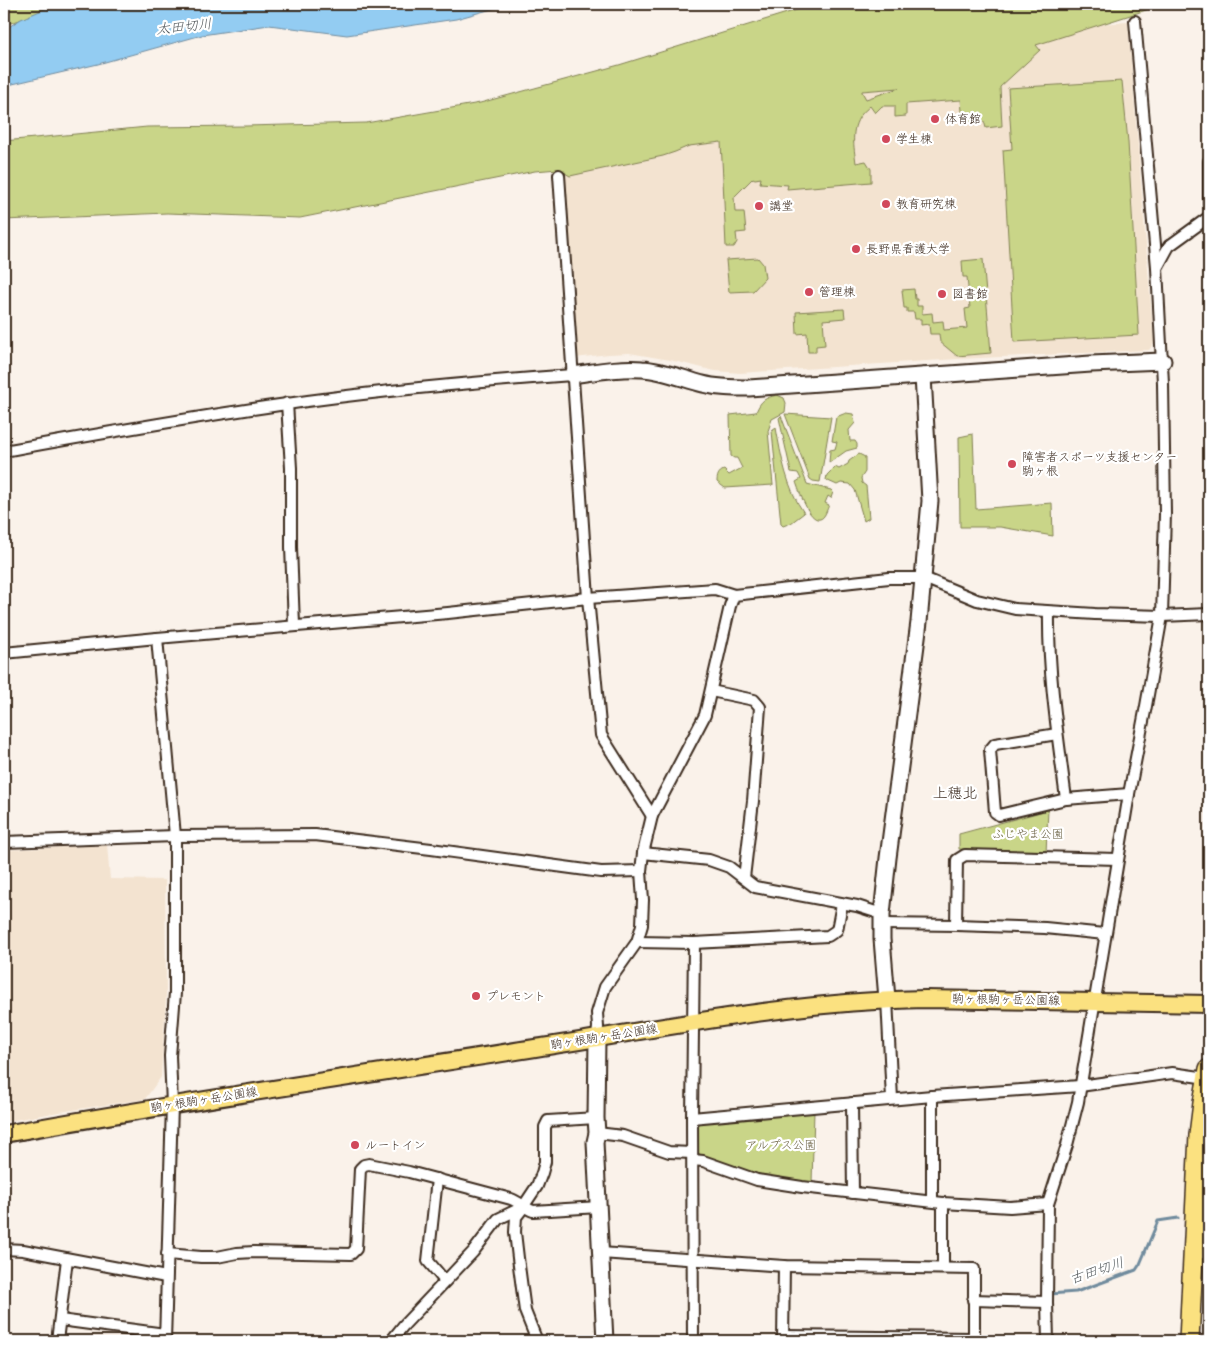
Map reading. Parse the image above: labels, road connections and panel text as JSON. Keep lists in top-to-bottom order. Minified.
{"streets":{"main road":["駒ヶ根駒ヶ岳公園線"]},"districts":["上穂北"],"water":["太田切川","古田切川"],"parks":["ふじやま公園","アルプス公園"],"places":["体育館","学生棟","教育研究棟","講堂","長野県看護大学","管理棟","図書館","障害者スポーツ支援センター 駒ヶ根","プレモント","ルートイン"]}
